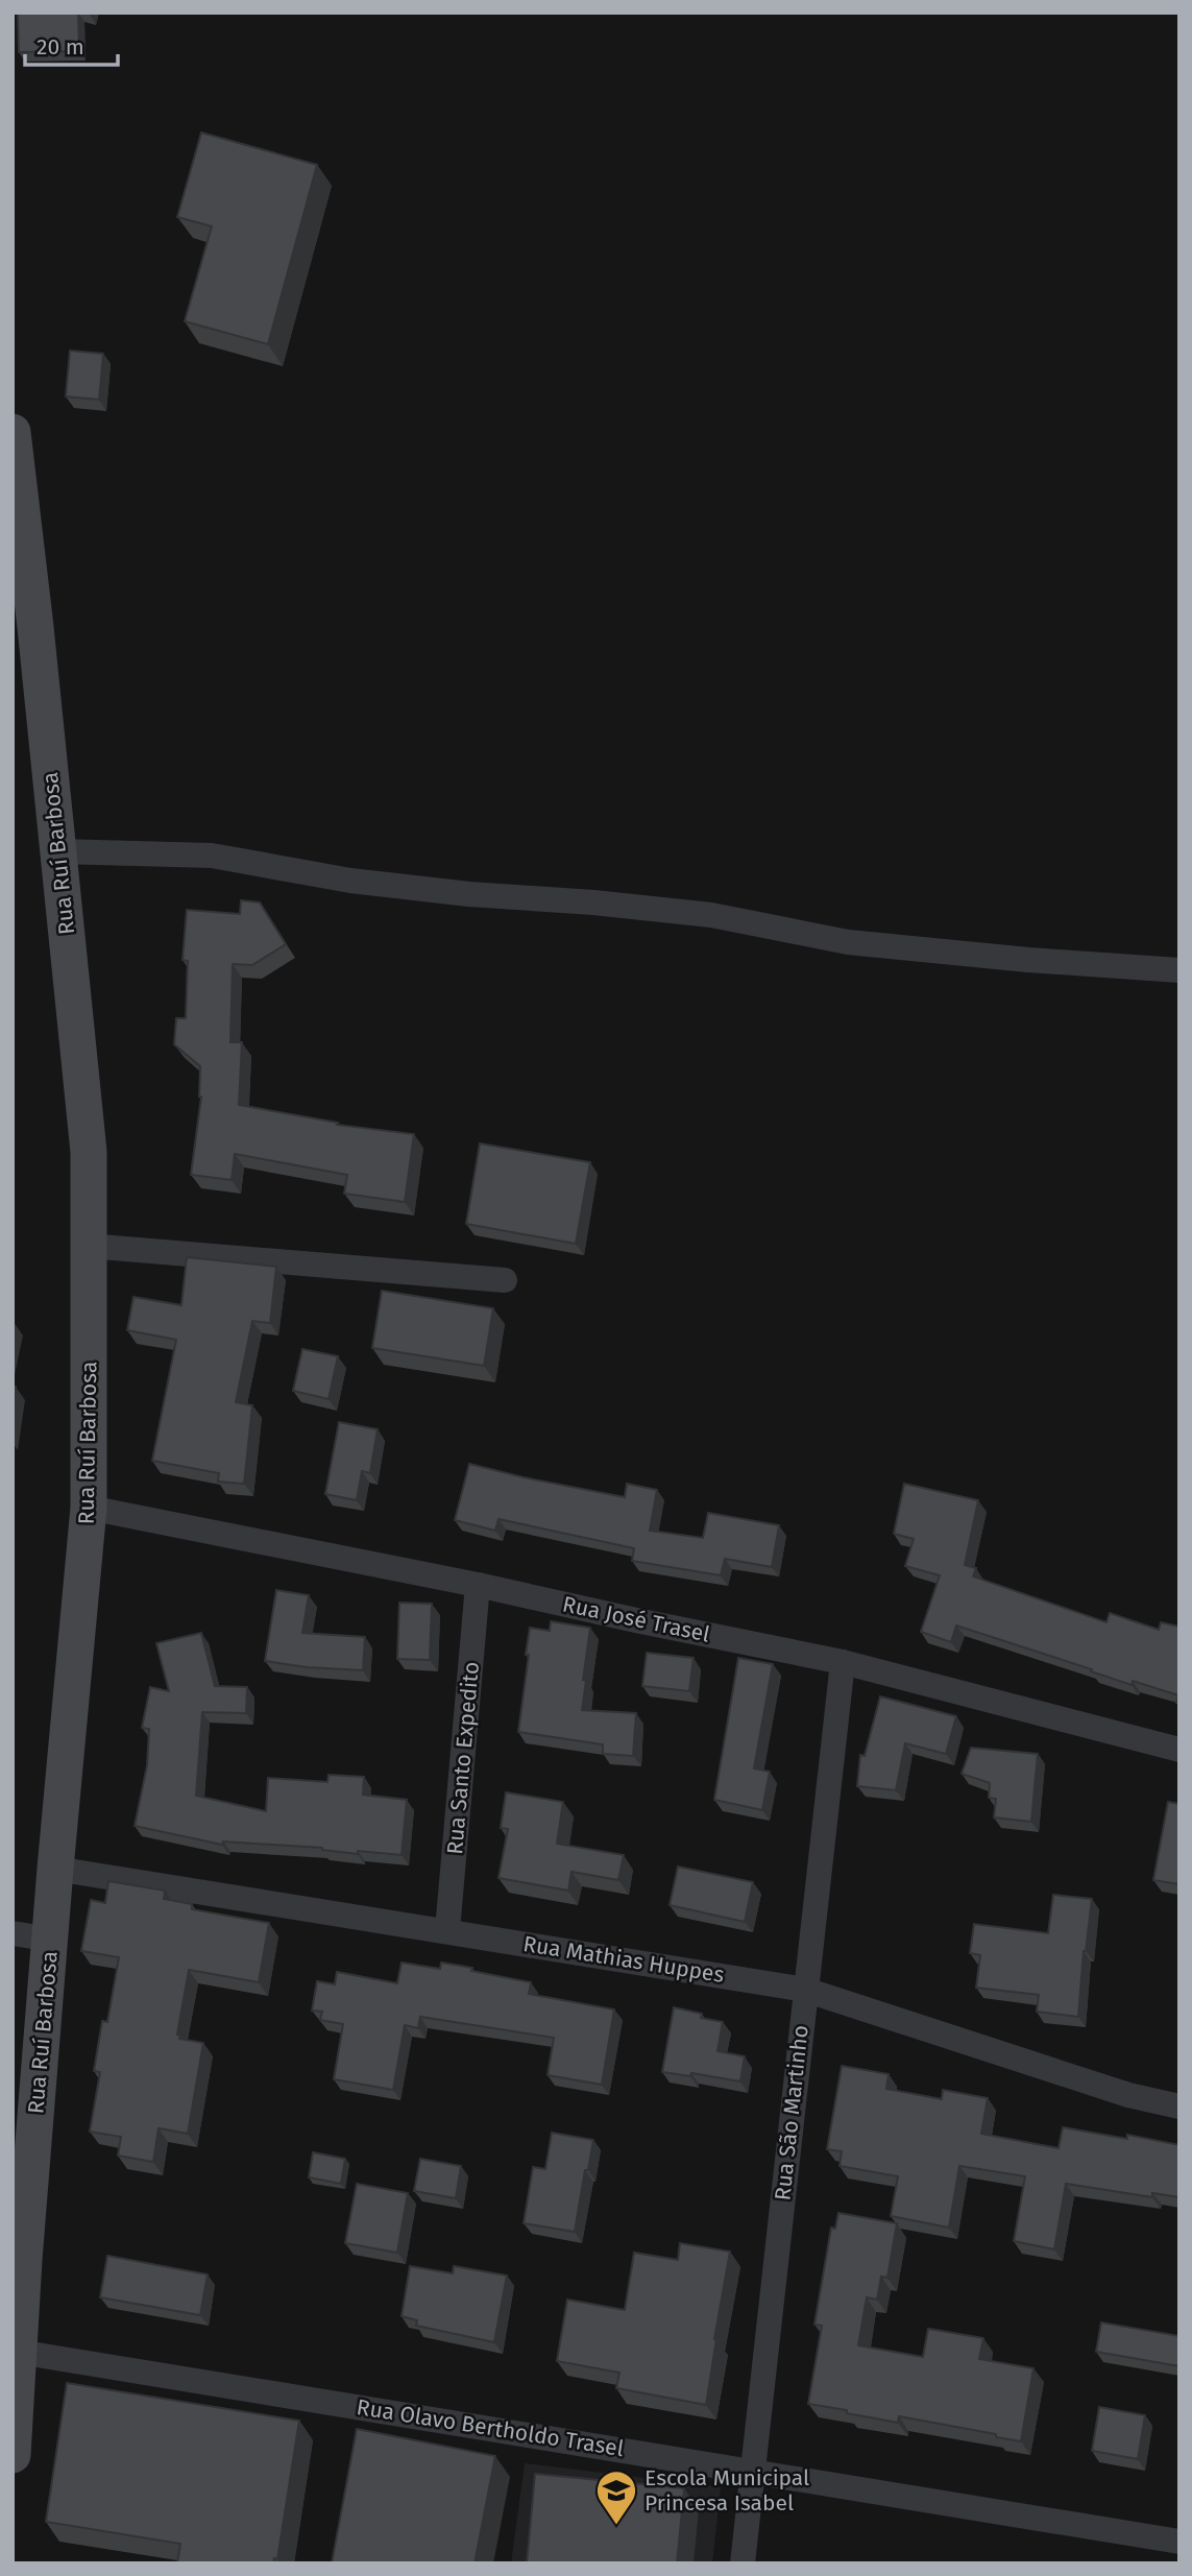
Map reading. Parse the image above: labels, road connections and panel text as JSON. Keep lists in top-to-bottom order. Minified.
{"streets":{"main road":["Rua Ruí Barbosa"],"street":["Rua José Trasel","Rua Santo Expedito","Rua Mathias Huppes","Rua São Martinho","Rua Olavo Bertholdo Trasel"]},"crossings":[["Rua Ruí Barbosa","Rua José Trasel"],["Rua Ruí Barbosa","Rua Mathias Huppes"],["Rua Ruí Barbosa","Rua Olavo Bertholdo Trasel"],["Rua José Trasel","Rua Santo Expedito"],["Rua José Trasel","Rua São Martinho"],["Rua Santo Expedito","Rua Mathias Huppes"],["Rua Mathias Huppes","Rua São Martinho"],["Rua São Martinho","Rua Olavo Bertholdo Trasel"]],"places":{"school or university":["Escola Municipal Princesa Isabel"]},"scale_bar":"20 m"}
